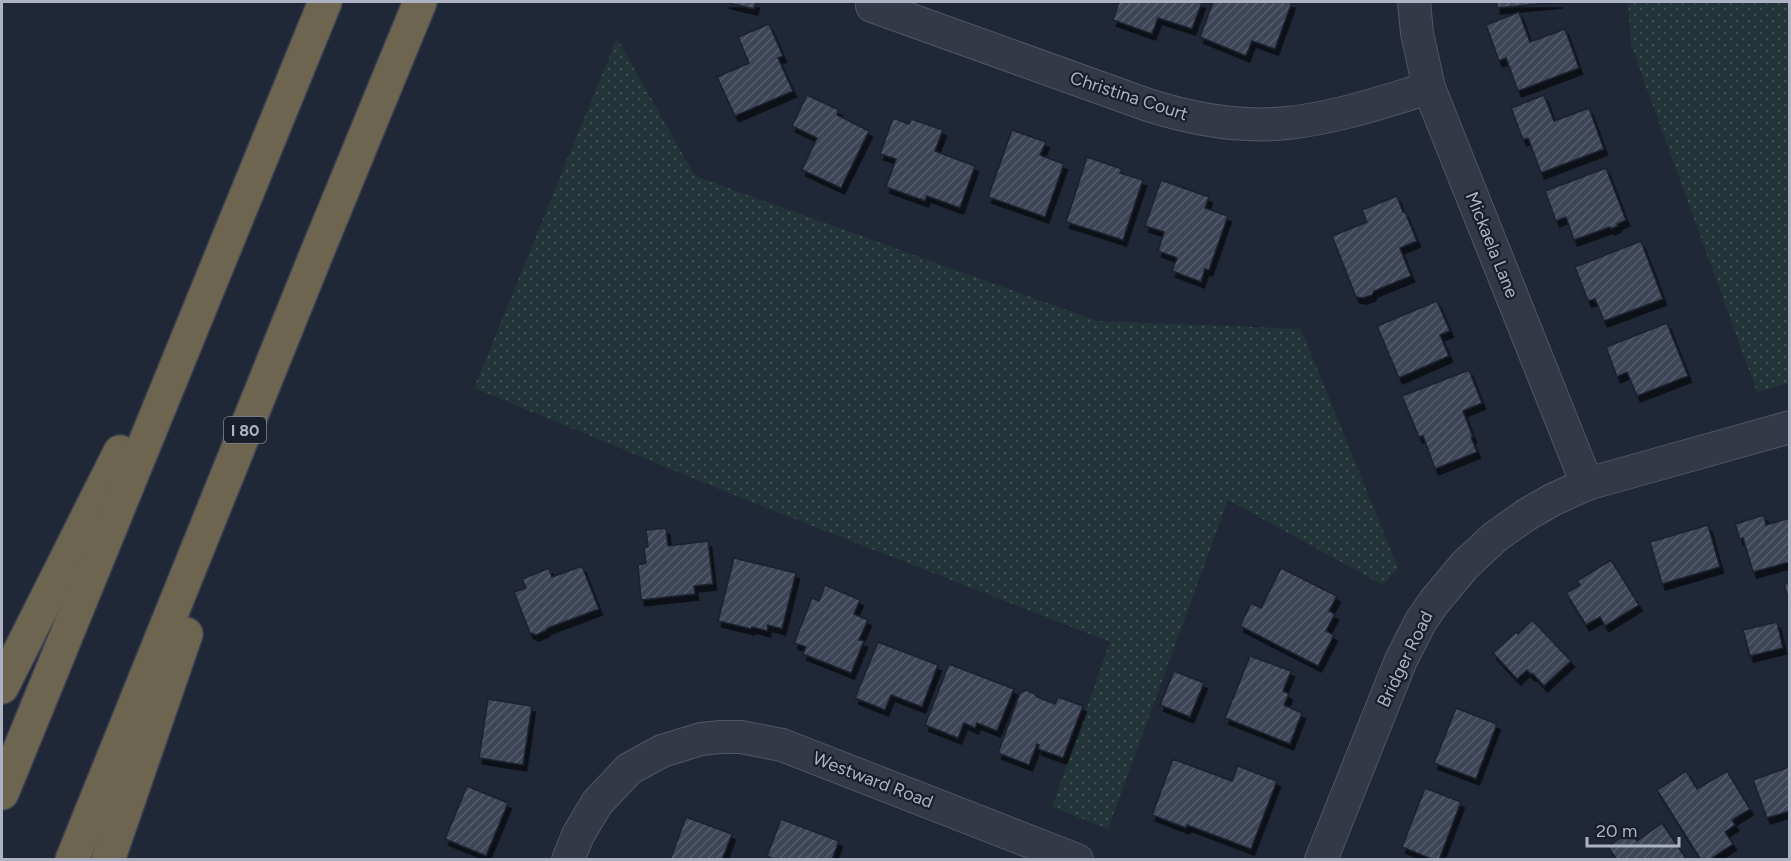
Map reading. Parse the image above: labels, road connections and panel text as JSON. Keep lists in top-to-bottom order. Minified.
{"streets":{"highway":["I 80"],"street":["Christina Court","Mickaela Lane","Bridger Road","Westward Road"]},"crossings":[["Christina Court","Mickaela Lane"],["Mickaela Lane","Bridger Road"]],"scale_bar":"20 m"}
